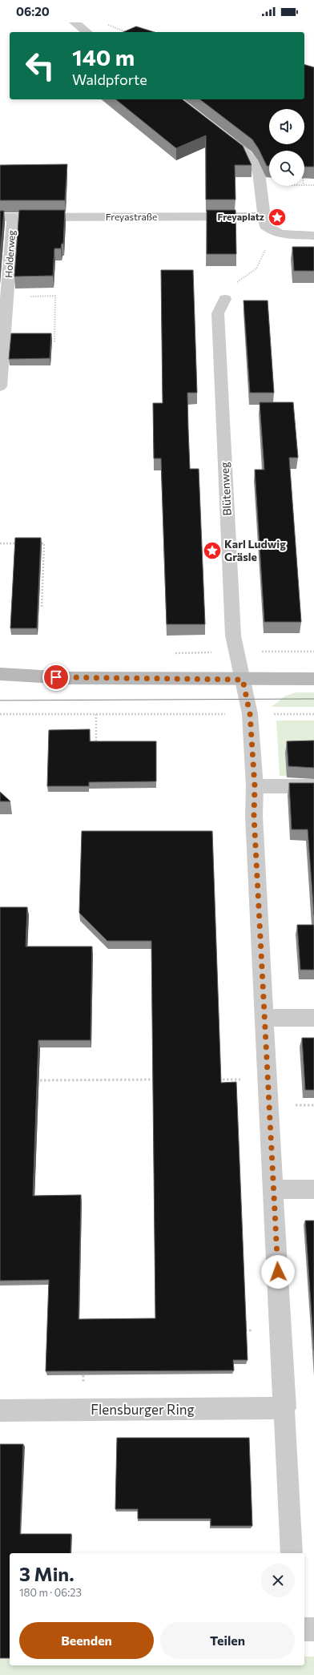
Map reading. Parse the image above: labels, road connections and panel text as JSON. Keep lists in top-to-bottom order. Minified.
{"streets":{"street":["Freyastraße","Holderweg","Blütenweg","Flensburger Ring"]},"crossings":[["Freyastraße","Holderweg"]],"places":{"place":["Freyaplatz","Karl Ludwig Gräsle"]},"page":{"status":"06:20","turn":["140 m","Waldpforte"],"heading":["3 Min.","180 m · 06:23"],"buttons":["Beenden","Teilen"]}}
